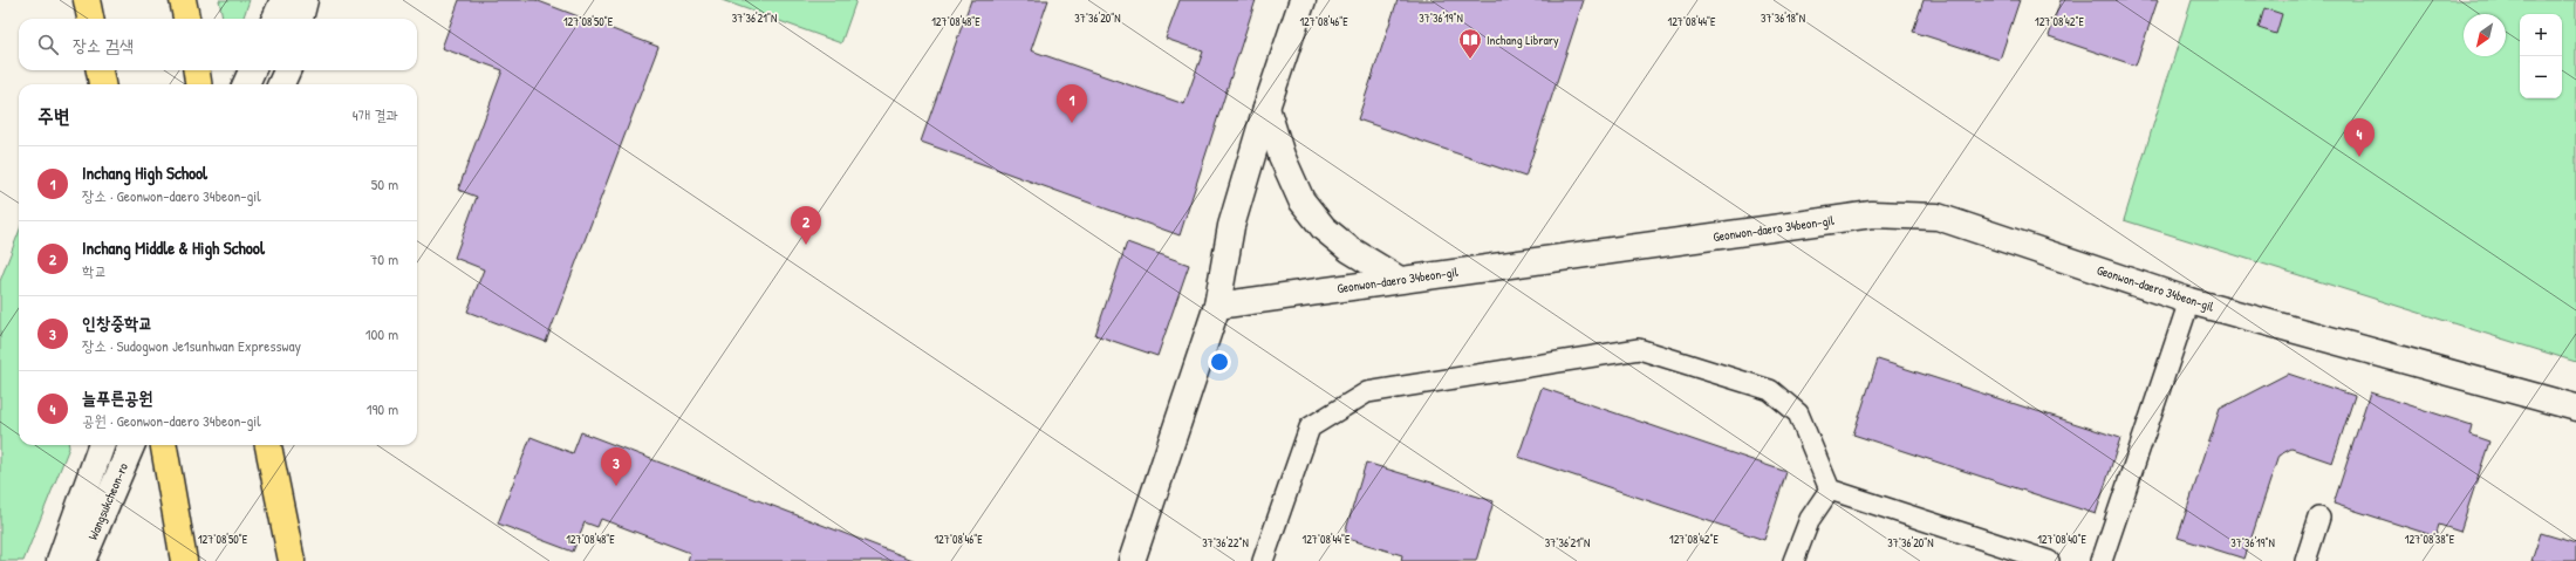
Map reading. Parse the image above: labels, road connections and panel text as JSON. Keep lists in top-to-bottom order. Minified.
{"streets":{"street":["Geonwon-daero 34beon-gil","Wangsukcheon-ro"]},"places":{"library":["Inchang Library"]},"north":"bottom left","page":{"map_buttons":["+","−"],"search":"장소 검색","pins":["1","4","2","3"],"heading":["주변","4개 결과"],"list":[{"mark":"1","name":"Inchang High School","note":"장소 · Geonwon-daero 34beon-gil","value":"50 m"},{"mark":"2","name":"Inchang Middle & High School","note":"학교","value":"70 m"},{"mark":"3","name":"인창중학교","note":"장소 · Sudogwon Je1sunhwan Expressway","value":"100 m"},{"mark":"4","name":"늘푸른공원","note":"공원 · Geonwon-daero 34beon-gil","value":"190 m"}]},"coordinates":["37°36'21\"N","37°36'20\"N","37°36'19\"N","37°36'18\"N","127°08'50\"E","127°08'48\"E","127°08'46\"E","127°08'44\"E","127°08'42\"E","127°08'40\"E","127°08'38\"E","37°36'22\"N"]}
